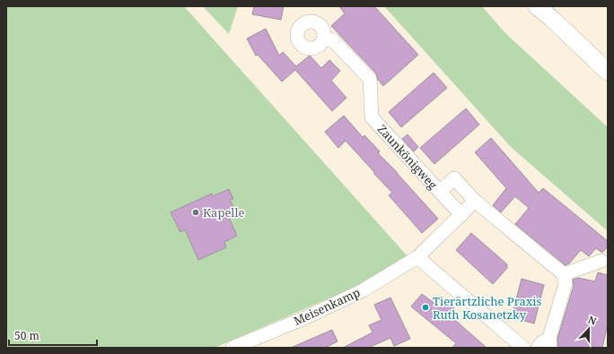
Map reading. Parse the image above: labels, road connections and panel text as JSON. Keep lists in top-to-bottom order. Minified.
{"streets":{"street":["Zaunkönigweg","Meisenkamp"]},"places":["Kapelle","Tierärtzliche Praxis Ruth Kosanetzky"],"scale_bar":"50 m","north":"top"}
